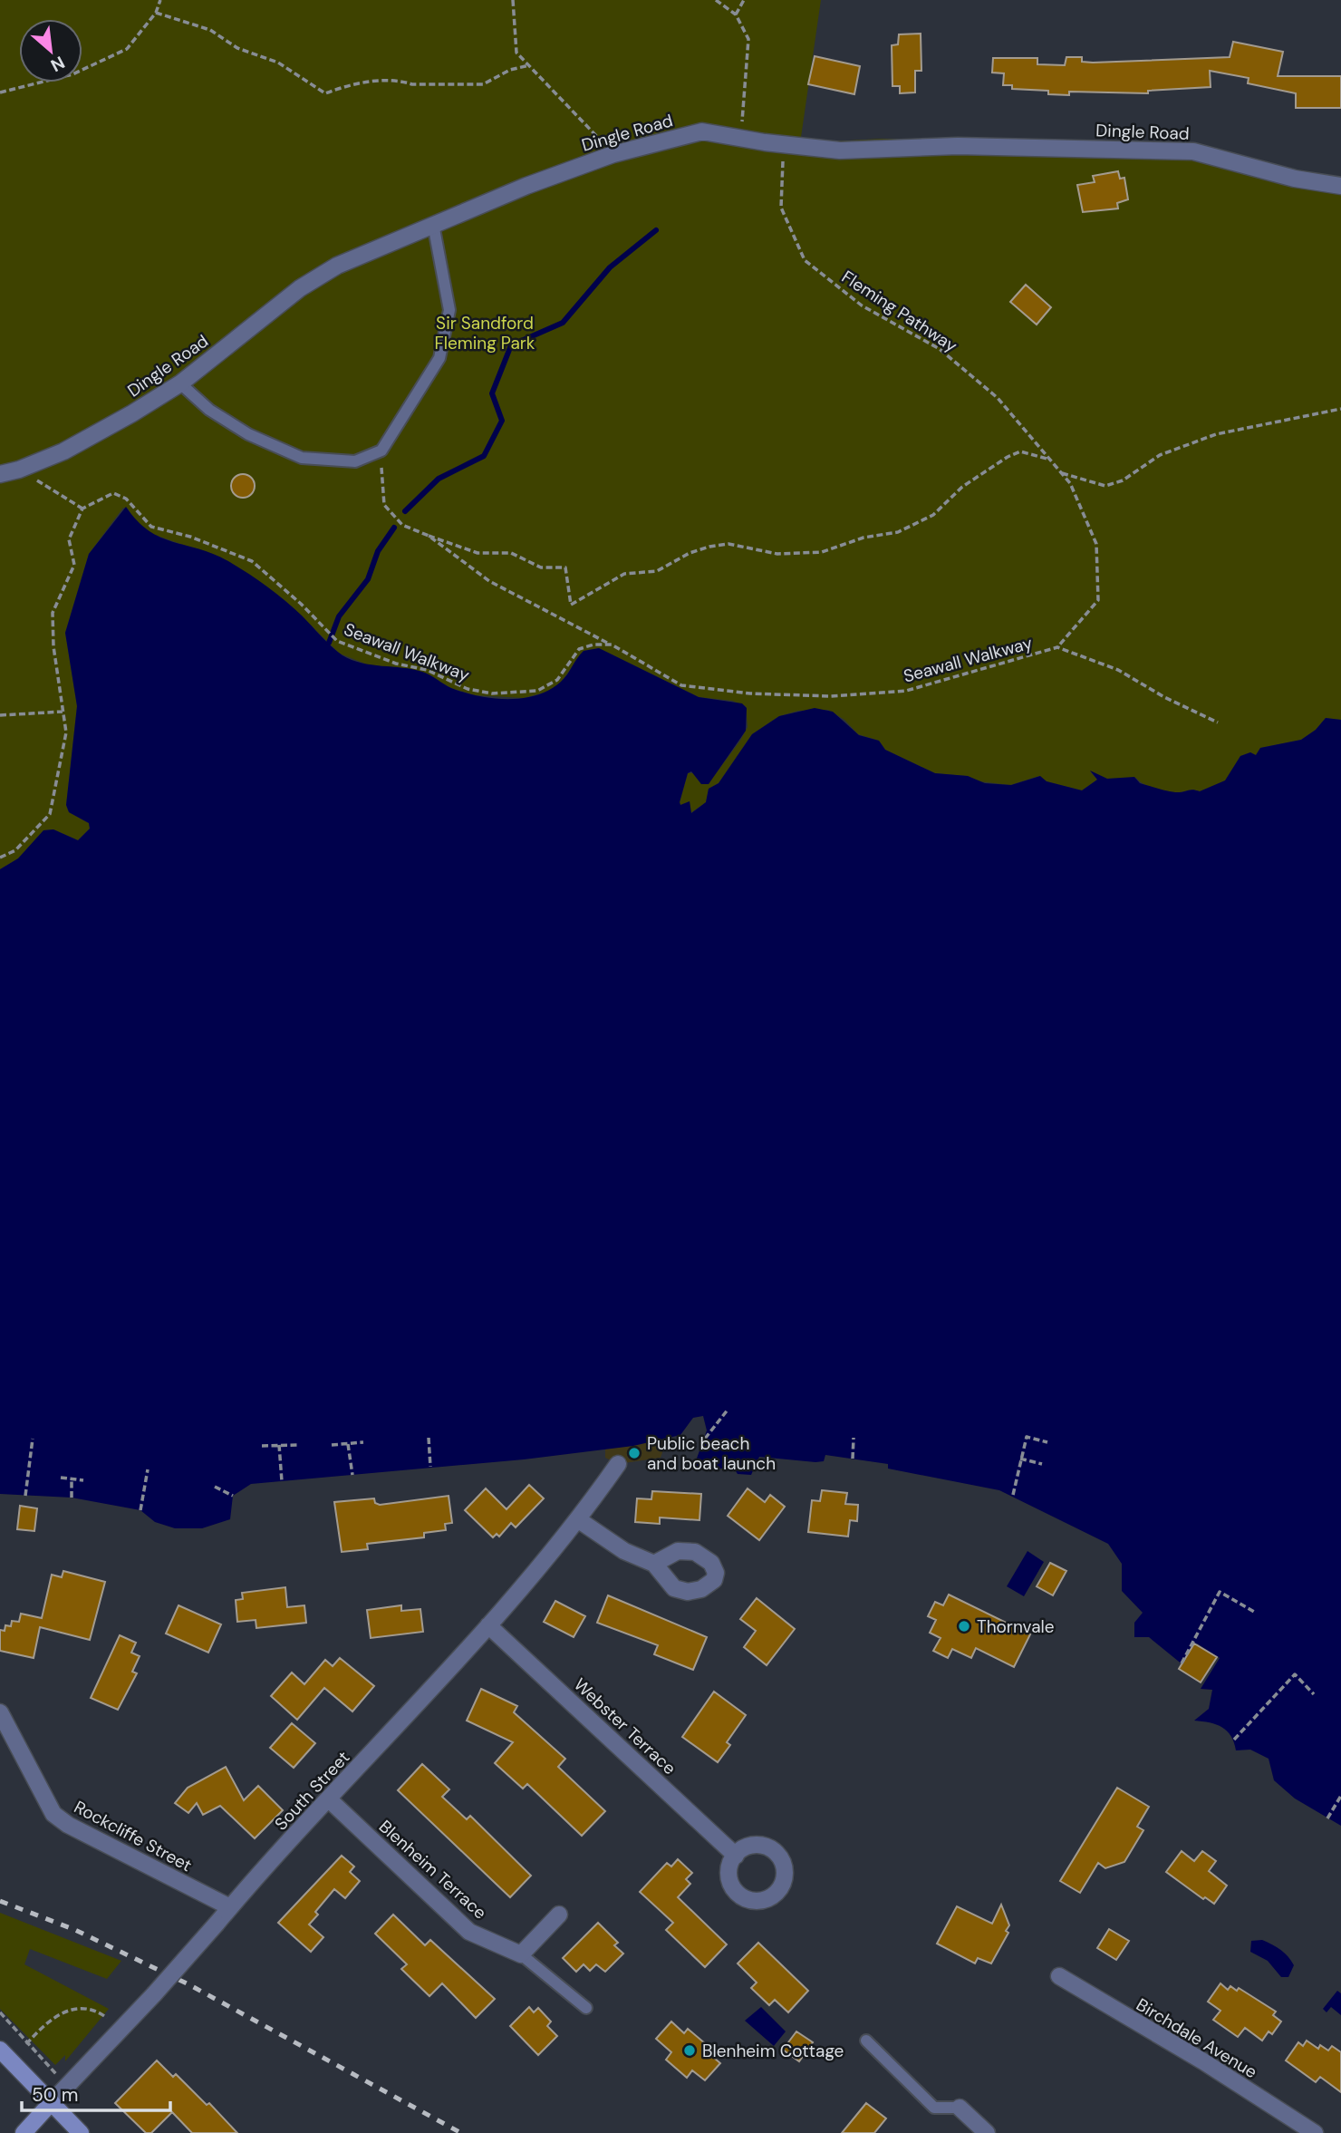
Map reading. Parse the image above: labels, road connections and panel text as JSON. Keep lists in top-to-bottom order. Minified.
{"streets":{"main road":["South Street"],"street":["Dingle Road","Webster Terrace","Rockcliffe Street","Blenheim Terrace","Birchdale Avenue"],"path":["Fleming Pathway","Seawall Walkway"]},"crossings":[["Dingle Road","Fleming Pathway"],["Fleming Pathway","Seawall Walkway"],["Webster Terrace","South Street"],["South Street","Rockcliffe Street"],["South Street","Blenheim Terrace"]],"parks":["Sir Sandford Fleming Park"],"places":["Public beach and boat launch","Thornvale","Blenheim Cottage"],"scale_bar":"50 m","north":"bottom right"}
